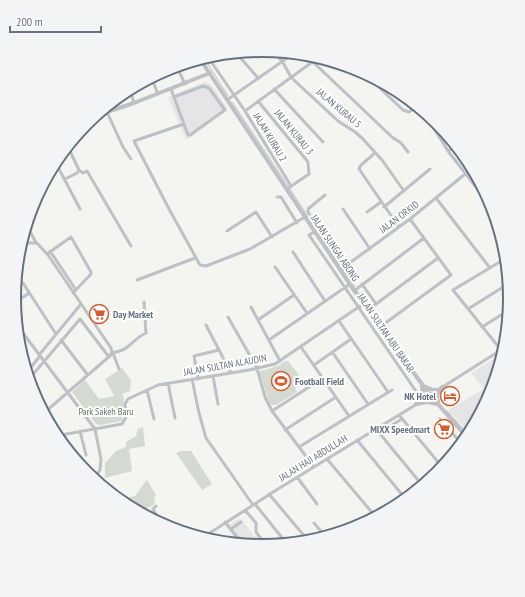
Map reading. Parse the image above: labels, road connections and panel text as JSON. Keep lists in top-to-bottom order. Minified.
{"streets":{"street":["JALAN KURAU 5","JALAN KURAU 3","JALAN KURAU 2","JALAN ORKID","JALAN SUNGAI ABONG","JALAN SULTAN ABU BAKAR","JALAN SULTAN ALAUDIN","JALAN HAJI ABDULLAH"]},"crossings":[["JALAN KURAU 3","JALAN SUNGAI ABONG"],["JALAN KURAU 2","JALAN SUNGAI ABONG"],["JALAN ORKID","JALAN SUNGAI ABONG"],["JALAN SUNGAI ABONG","JALAN SULTAN ABU BAKAR"],["JALAN SUNGAI ABONG","JALAN SULTAN ALAUDIN"],["JALAN SUNGAI ABONG","JALAN HAJI ABDULLAH"],["JALAN SULTAN ABU BAKAR","JALAN SULTAN ALAUDIN"],["JALAN SULTAN ABU BAKAR","JALAN HAJI ABDULLAH"]],"parks":["Park Sakeh Baru"],"places":{"supermarket":["Day Market","MIXX Speedmart"],"sports":["Football Field"],"hotel":["NK Hotel"]},"scale_bar":"200 m"}
